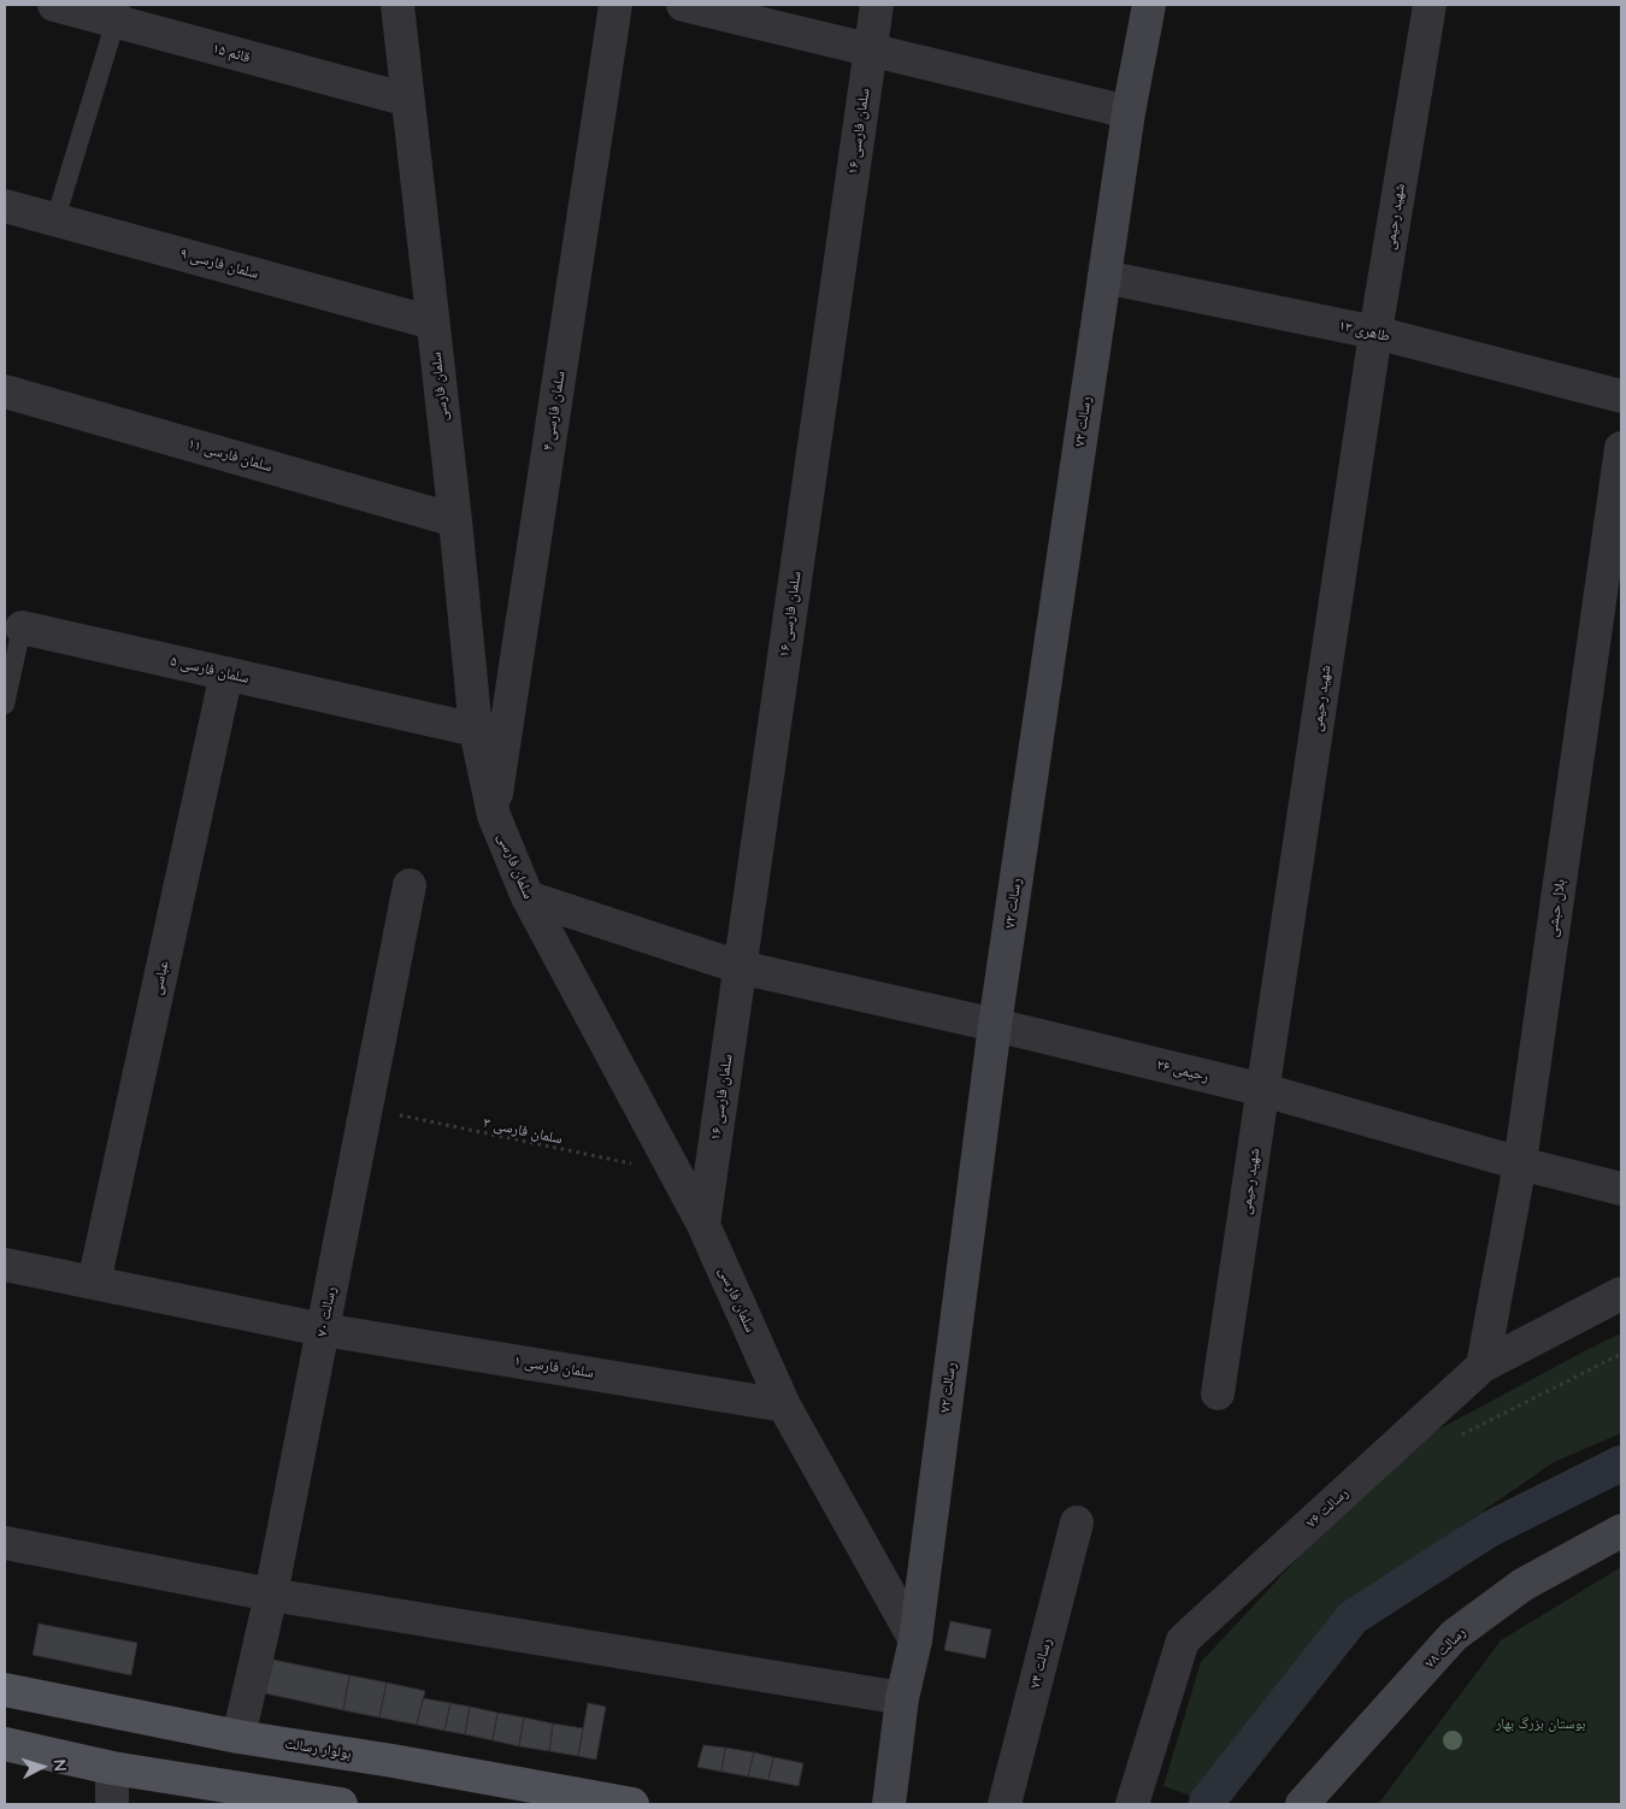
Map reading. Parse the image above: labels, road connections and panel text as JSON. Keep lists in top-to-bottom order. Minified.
{"streets":{"main road":["بولوار رسالت"],"street":["قائم ۱۵","سلمان فارسی ۱۶","شهید رحیمی","سلمان فارسی ۹","طاهری ۱۳","سلمان فارسی","سلمان فارسی ۴","رسالت ۷۲","سلمان فارسی ۱۱","سلمان فارسی ۵","بلال حبشی","عباسی","رحیمی ۲۶","رسالت ۷۰","سلمان فارسی ۱","رسالت ۷۶","رسالت ۷۸","رسالت ۷۴"],"path":["سلمان فارسی ۳"]},"crossings":[["قائم ۱۵","سلمان فارسی"],["سلمان فارسی ۱۶","سلمان فارسی"],["سلمان فارسی ۱۶","رحیمی ۲۶"],["شهید رحیمی","طاهری ۱۳"],["شهید رحیمی","رحیمی ۲۶"],["سلمان فارسی ۹","سلمان فارسی"],["طاهری ۱۳","رسالت ۷۲"],["سلمان فارسی","سلمان فارسی ۴"],["سلمان فارسی","رسالت ۷۲"],["سلمان فارسی","سلمان فارسی ۱۱"],["سلمان فارسی","سلمان فارسی ۵"],["سلمان فارسی","رحیمی ۲۶"],["سلمان فارسی","سلمان فارسی ۳"],["سلمان فارسی","سلمان فارسی ۱"],["رسالت ۷۲","رحیمی ۲۶"],["سلمان فارسی ۵","عباسی"],["بلال حبشی","رحیمی ۲۶"],["بلال حبشی","رسالت ۷۶"],["عباسی","سلمان فارسی ۱"],["سلمان فارسی ۳","رسالت ۷۰"],["رسالت ۷۰","سلمان فارسی ۱"],["رسالت ۷۰","بولوار رسالت"]],"parks":["بوستان بزرگ بهار"],"north":"right"}
